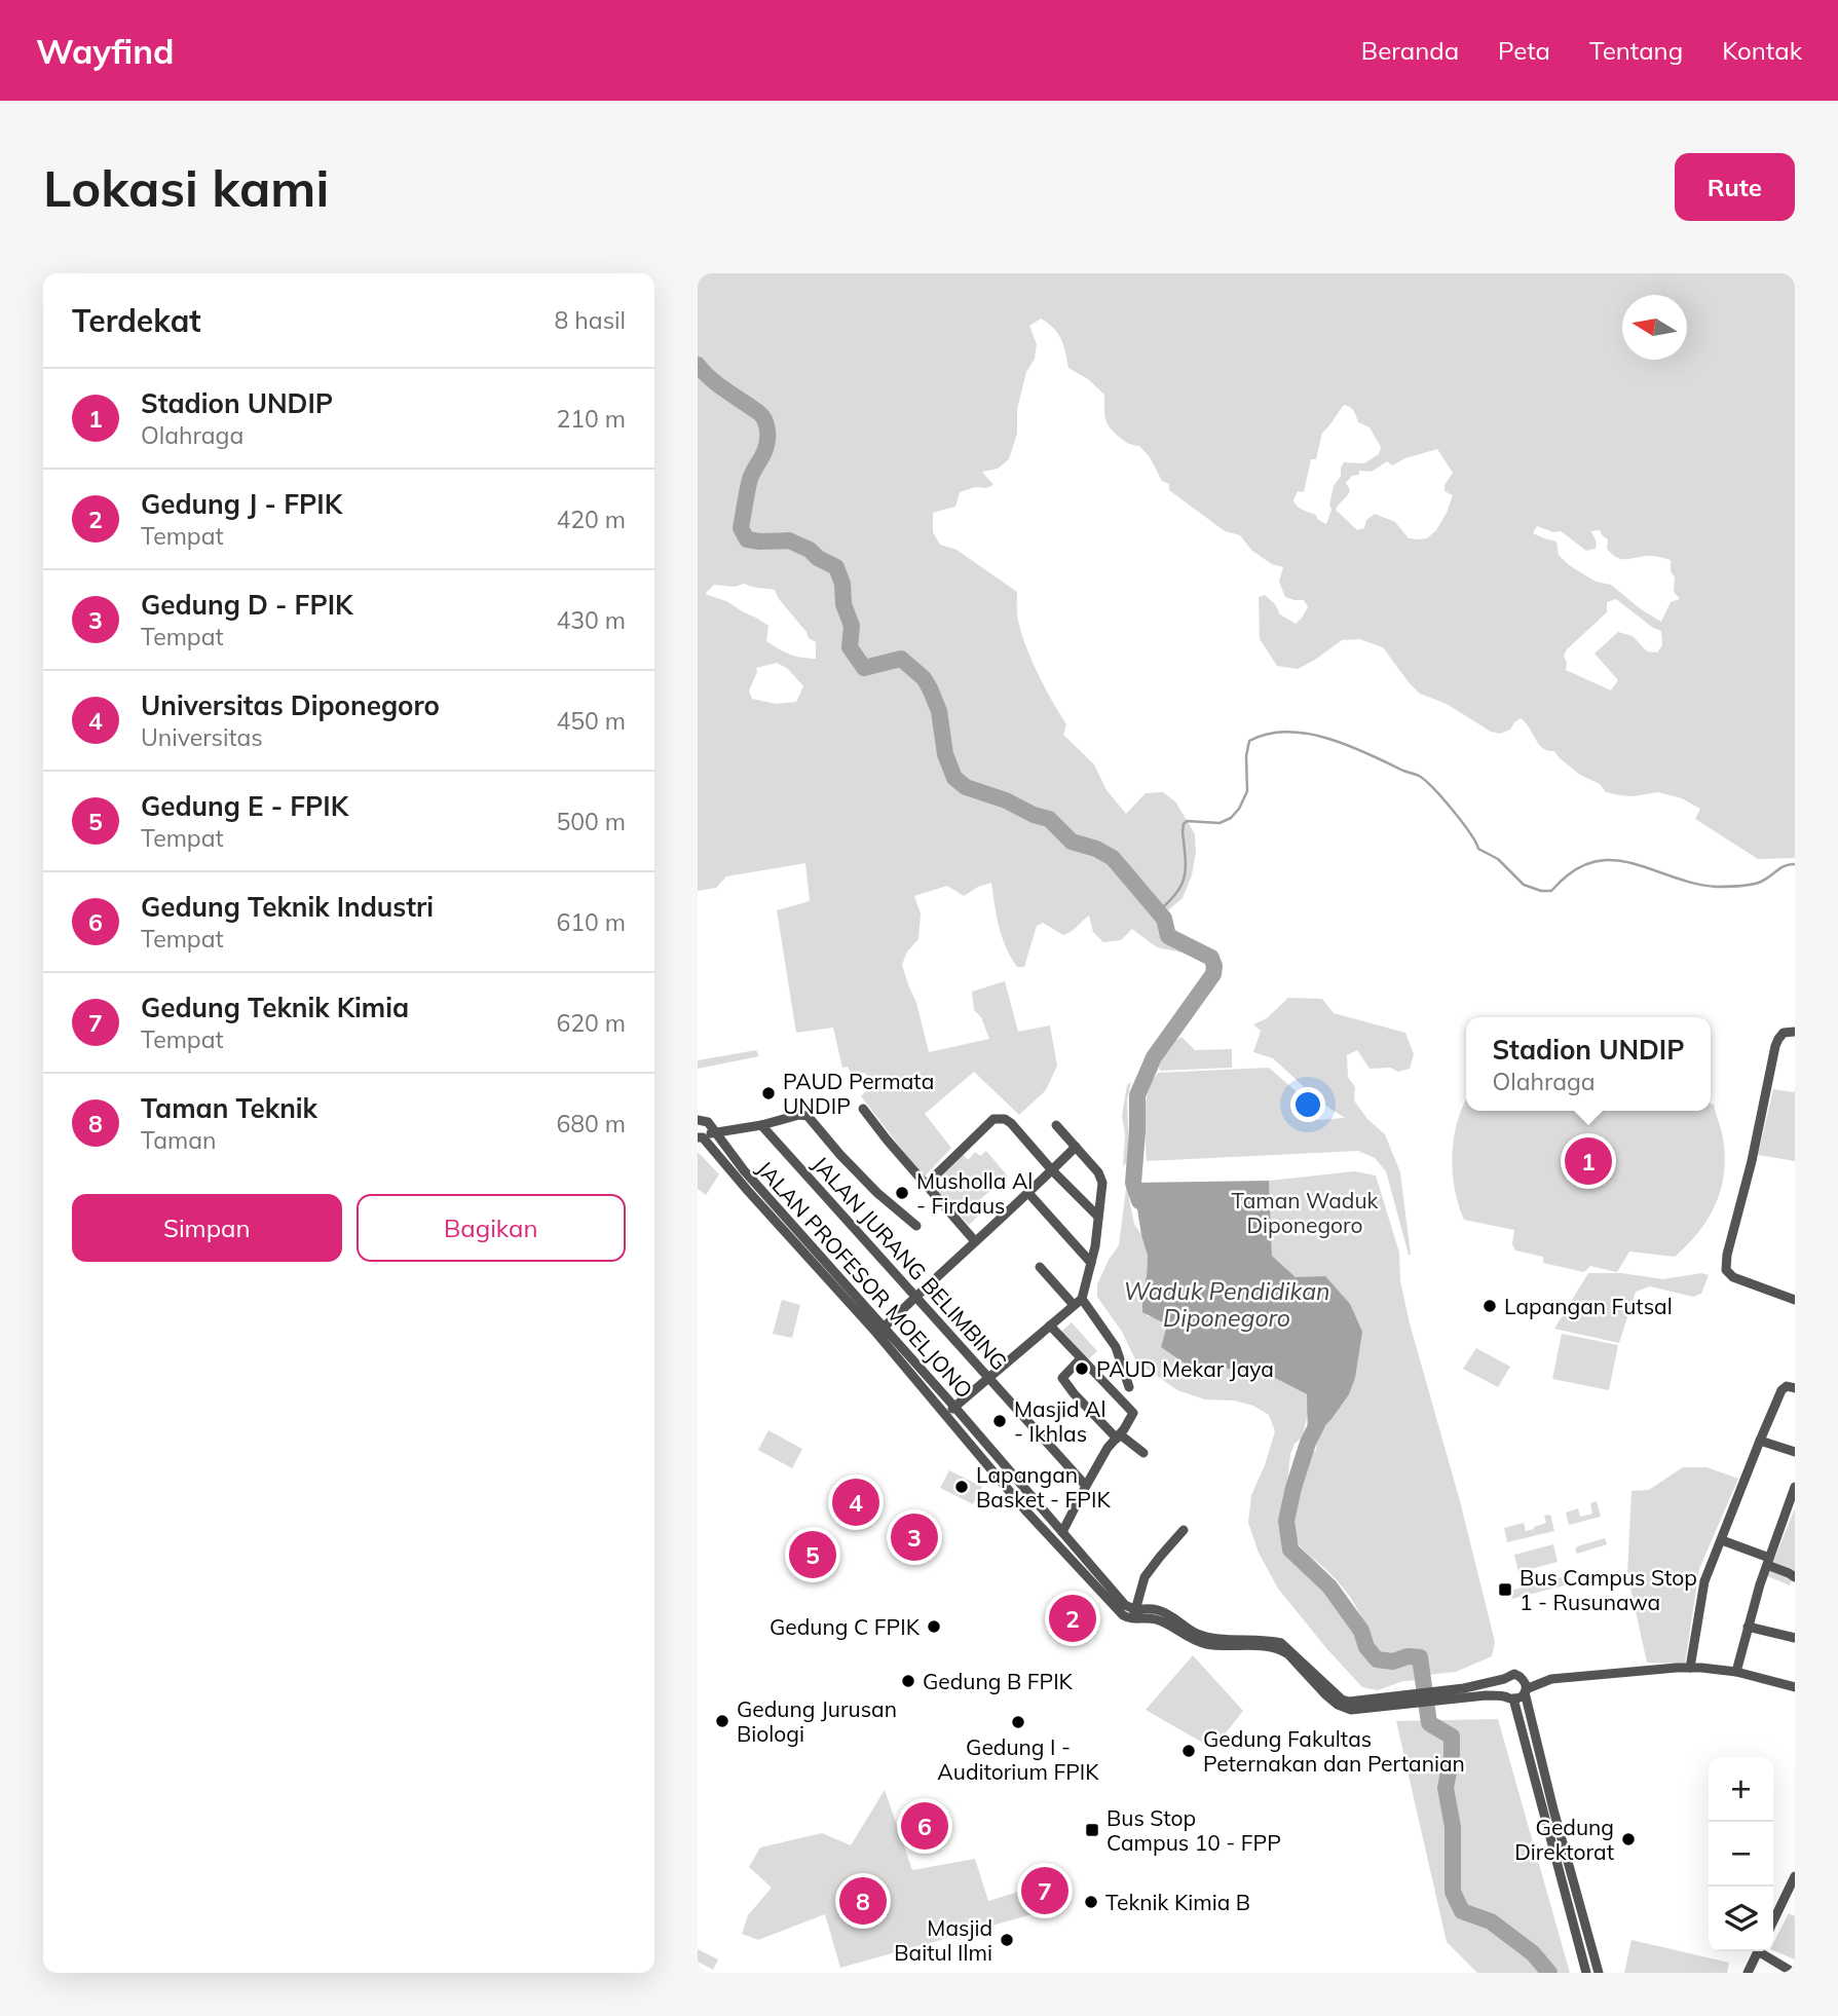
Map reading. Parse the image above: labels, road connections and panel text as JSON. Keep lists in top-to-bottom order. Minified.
{"streets":{"street":["JALAN JURANG BELIMBING","JALAN PROFESOR MOELJONO"]},"water":["Waduk Pendidikan Diponegoro"],"parks":["Taman Waduk Diponegoro"],"places":{"other":["PAUD Permata UNDIP","Musholla Al - Firdaus","Lapangan Futsal","PAUD Mekar Jaya","Masjid Al - Ikhlas","Lapangan Basket - FPIK","Gedung C FPIK","Gedung B FPIK","Gedung Jurusan Biologi","Gedung I - Auditorium FPIK","Gedung Fakultas Peternakan dan Pertanian","Gedung Direktorat","Teknik Kimia B","Masjid Baitul Ilmi"],"transit":["Bus Campus Stop 1 - Rusunawa","Bus Stop Campus 10 - FPP"]},"north":"left","page":{"header":"Wayfind","nav":["Beranda","Peta","Tentang","Kontak"],"buttons":["Rute",["Simpan","Bagikan"]],"title":"Lokasi kami","heading":["Terdekat","8 hasil"],"list":[{"mark":"1","name":"Stadion UNDIP","note":"Olahraga","value":"210 m"},{"mark":"2","name":"Gedung J - FPIK","note":"Tempat","value":"420 m"},{"mark":"3","name":"Gedung D - FPIK","note":"Tempat","value":"430 m"},{"mark":"4","name":"Universitas Diponegoro","note":"Universitas","value":"450 m"},{"mark":"5","name":"Gedung E - FPIK","note":"Tempat","value":"500 m"},{"mark":"6","name":"Gedung Teknik Industri","note":"Tempat","value":"610 m"},{"mark":"7","name":"Gedung Teknik Kimia","note":"Tempat","value":"620 m"},{"mark":"8","name":"Taman Teknik","note":"Taman","value":"680 m"}],"popup":["Stadion UNDIP","Olahraga"],"pins":["1","4","3","5","2","6","7","8"],"map_buttons":["+","−"]}}
